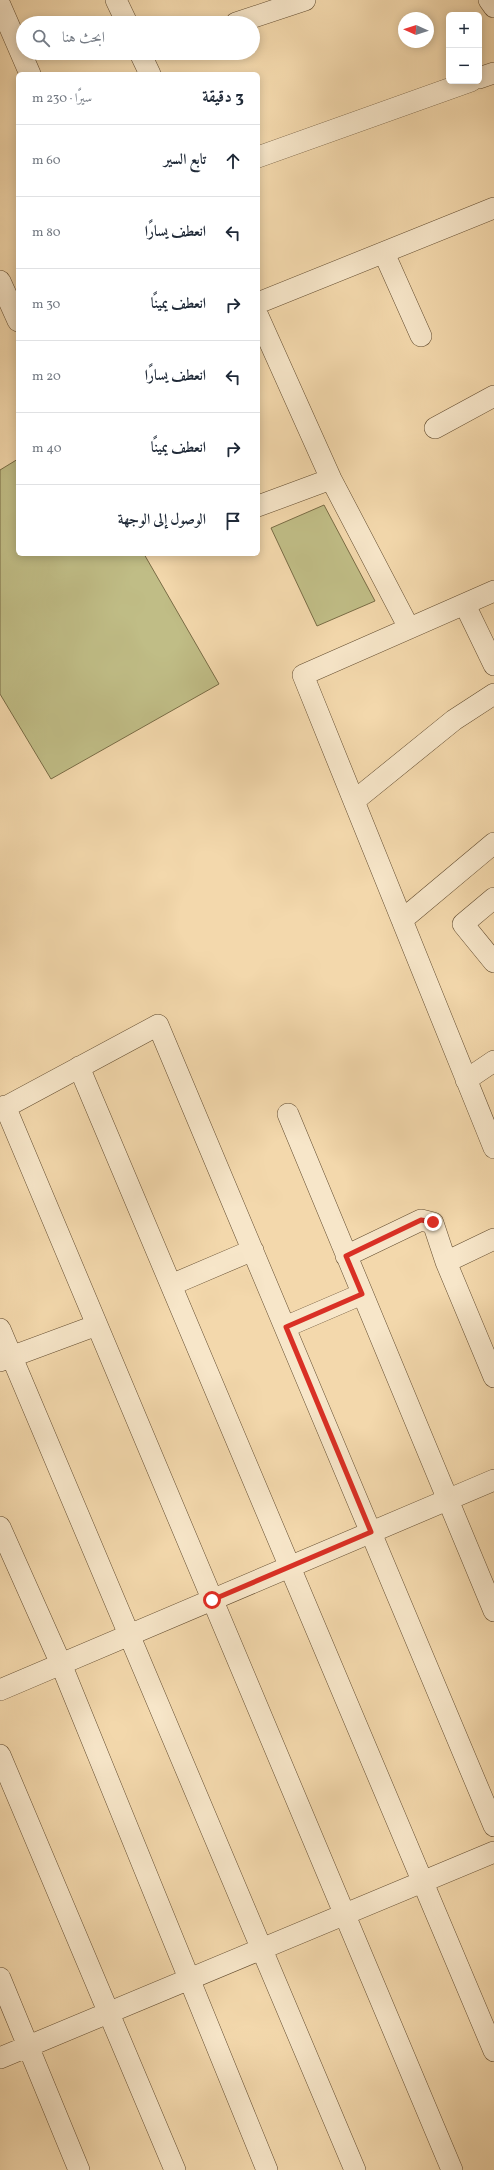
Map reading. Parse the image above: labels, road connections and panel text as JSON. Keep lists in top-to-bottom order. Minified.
{"north":"left","page":{"map_buttons":["+","−"],"search":"ابحث هنا","heading":["3 دقيقة","سيرًا · 230 m"],"list":[["تابع السير","60 m"],["انعطف يسارًا","80 m"],["انعطف يمينًا","30 m"],["انعطف يسارًا","20 m"],["انعطف يمينًا","40 m"],"الوصول إلى الوجهة"]}}
